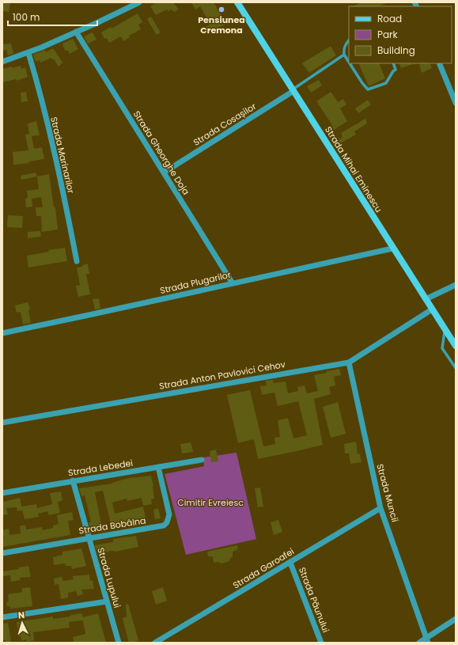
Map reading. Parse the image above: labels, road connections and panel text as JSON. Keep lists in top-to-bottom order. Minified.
{"streets":{"main road":["Strada Mihai Eminescu"],"street":["Strada Cosașilor","Strada Gheorghe Doja","Strada Marinarilor","Strada Plugarilor","Strada Anton Pavlovici Cehov","Strada Lebedei","Strada Muncii","Strada Bobâlna","Strada Garoafei","Strada Lupului","Strada Păunului"]},"crossings":[["Strada Cosașilor","Strada Gheorghe Doja"],["Strada Cosașilor","Strada Mihai Eminescu"],["Strada Gheorghe Doja","Strada Plugarilor"],["Strada Mihai Eminescu","Strada Plugarilor"],["Strada Mihai Eminescu","Strada Anton Pavlovici Cehov"],["Strada Anton Pavlovici Cehov","Strada Muncii"],["Strada Lebedei","Strada Bobâlna"],["Strada Lebedei","Strada Lupului"],["Strada Muncii","Strada Garoafei"],["Strada Bobâlna","Strada Lupului"],["Strada Garoafei","Strada Păunului"]],"parks":["Cimitir Evreiesc"],"places":["Pensiunea Cremona"],"legend":["Road","Park","Building"],"scale_bar":"100 m","north":"top"}
